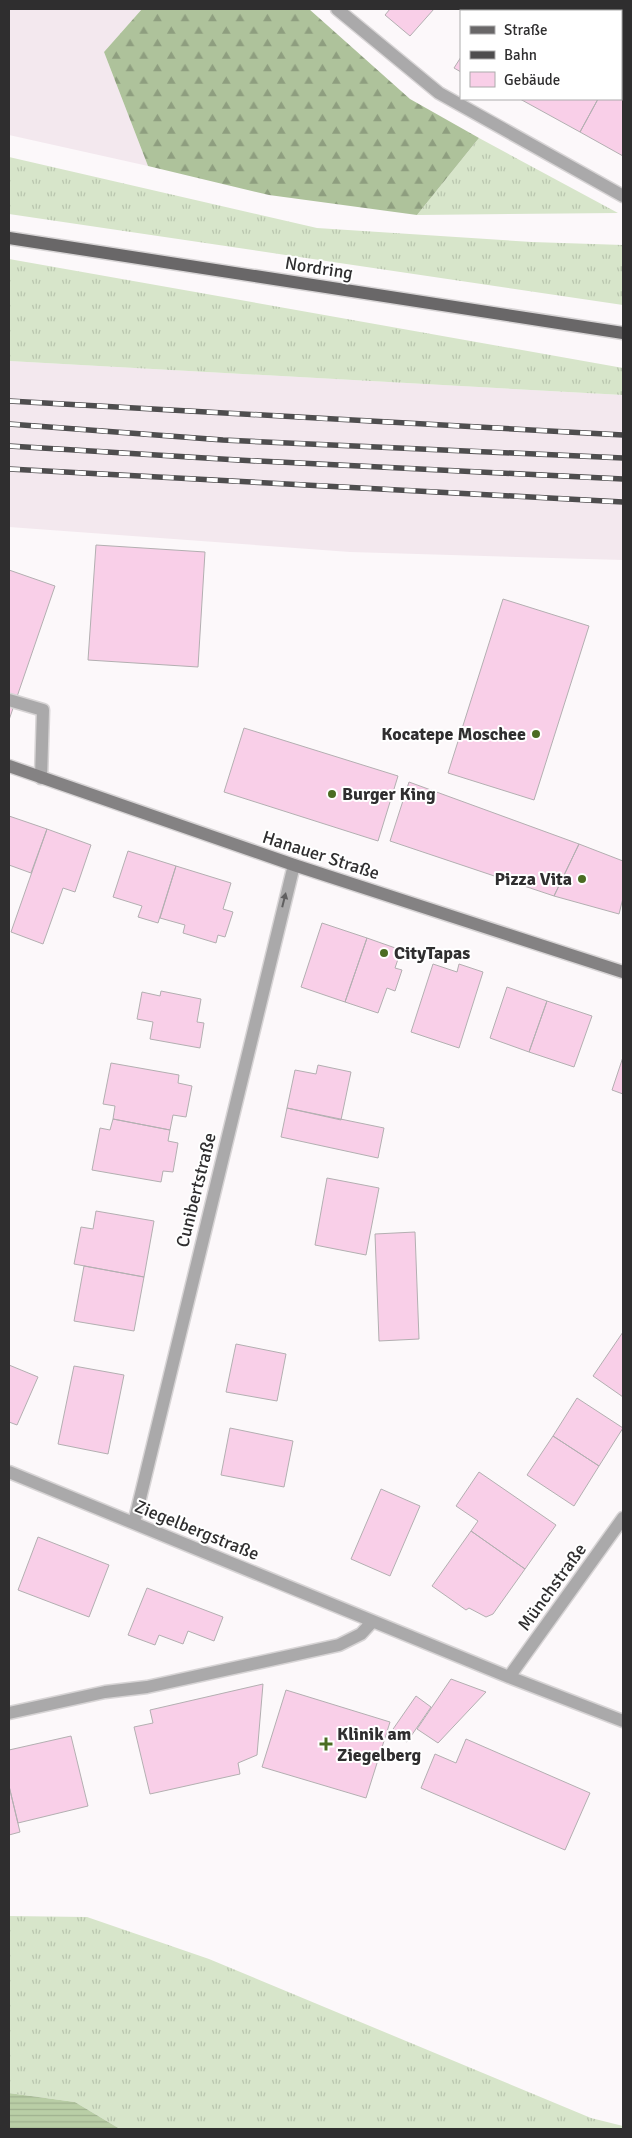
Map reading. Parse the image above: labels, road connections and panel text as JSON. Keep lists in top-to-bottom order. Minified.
{"streets":{"main road":["Nordring","Hanauer Straße"],"street":["Cunibertstraße","Ziegelbergstraße","Münchstraße"]},"crossings":[["Hanauer Straße","Cunibertstraße"],["Cunibertstraße","Ziegelbergstraße"],["Ziegelbergstraße","Münchstraße"]],"one_way":["Cunibertstraße"],"places":{"other":["Kocatepe Moschee","Burger King","Pizza Vita","CityTapas"],"health":["Klinik am Ziegelberg"]},"legend":["Straße","Bahn","Gebäude"]}
